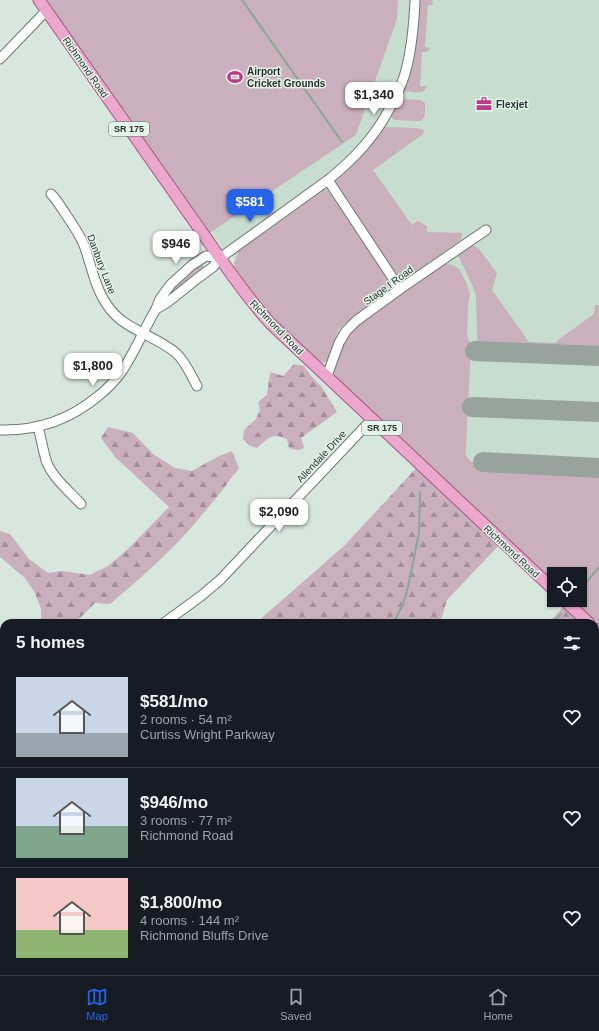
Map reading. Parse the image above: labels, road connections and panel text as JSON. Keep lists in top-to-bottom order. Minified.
{"streets":{"main road":["Richmond Road","SR 175"],"street":["Danbury Lane","Stage I Road","Allendale Drive"]},"crossings":[["Richmond Road","Stage I Road"],["Richmond Road","Allendale Drive"]],"places":{"sports":["Airport Cricket Grounds"],"office":["Flexjet"]},"page":{"price":["$1,340","$581","$946","$1,800","$2,090"],"heading":"5 homes","list":[{"name":"$581/mo","note":"2 rooms · 54 m² · Curtiss Wright Parkway"},{"name":"$946/mo","note":"3 rooms · 77 m² · Richmond Road"},{"name":"$1,800/mo","note":"4 rooms · 144 m² · Richmond Bluffs Drive"}],"tabs":["Map","Saved","Home"]}}
